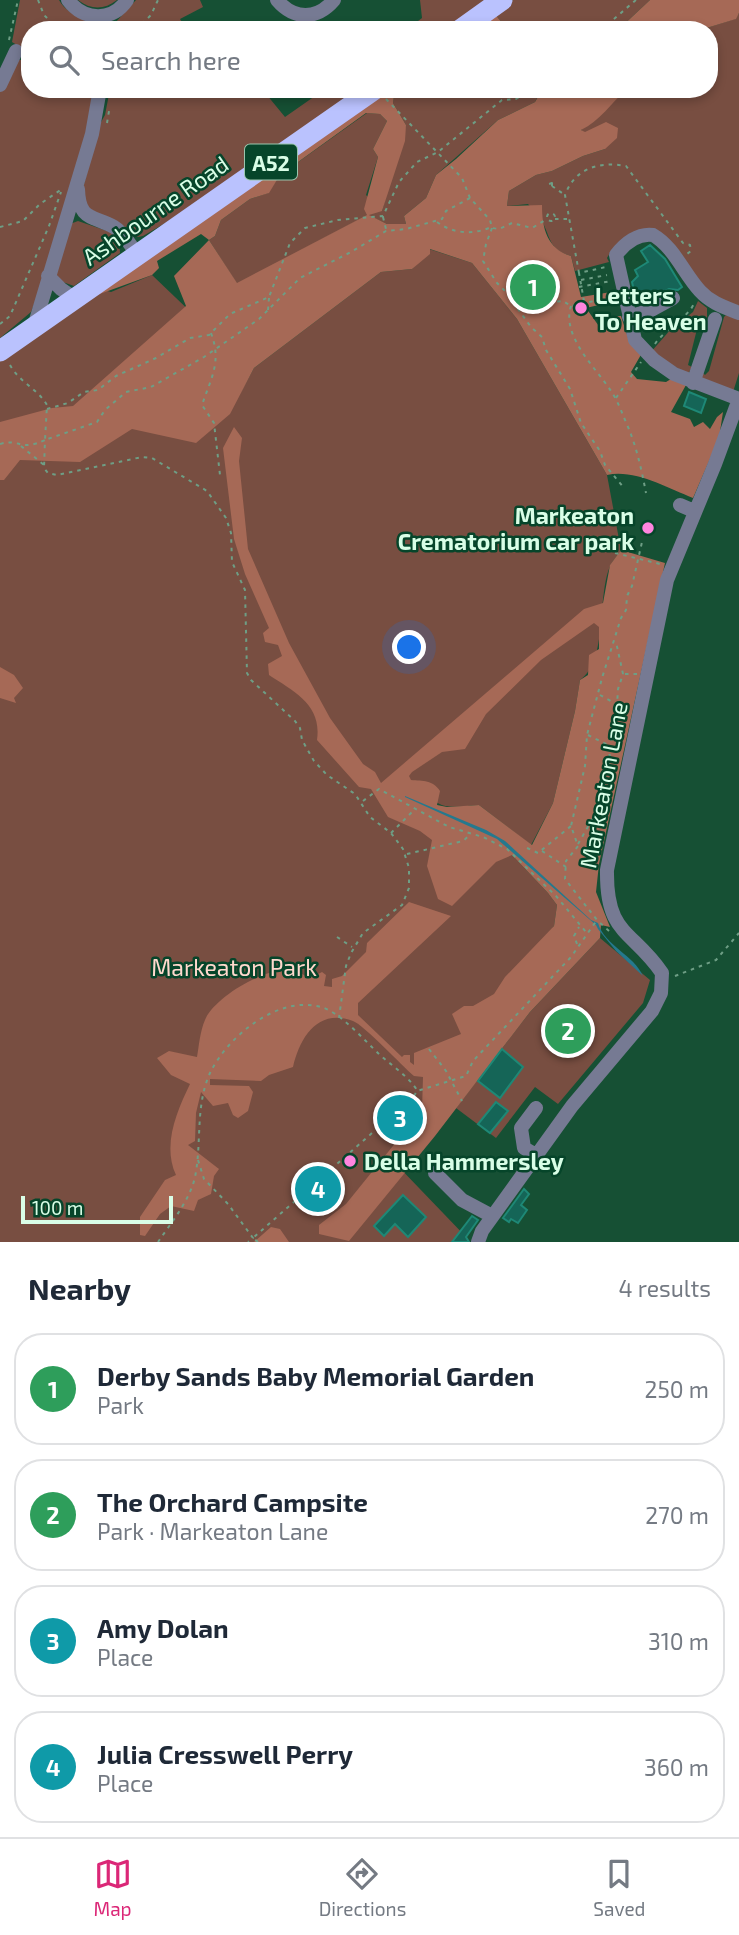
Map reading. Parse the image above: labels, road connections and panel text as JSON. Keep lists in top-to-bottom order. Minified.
{"streets":{"highway":["A52","Ashbourne Road"],"street":["Markeaton Lane"]},"parks":["Markeaton Park"],"places":["Letters To Heaven","Markeaton Crematorium car park","Della Hammersley"],"scale_bar":"100 m","page":{"search":"Search here","pins":["1","2","3","4"],"scale":"100 m","heading":["Nearby","4 results"],"list":[{"mark":"1","name":"Derby Sands Baby Memorial Garden","note":"Park","value":"250 m"},{"mark":"2","name":"The Orchard Campsite","note":"Park · Markeaton Lane","value":"270 m"},{"mark":"3","name":"Amy Dolan","note":"Place","value":"310 m"},{"mark":"4","name":"Julia Cresswell Perry","note":"Place","value":"360 m"}],"nav":["Map","Directions","Saved"]}}
